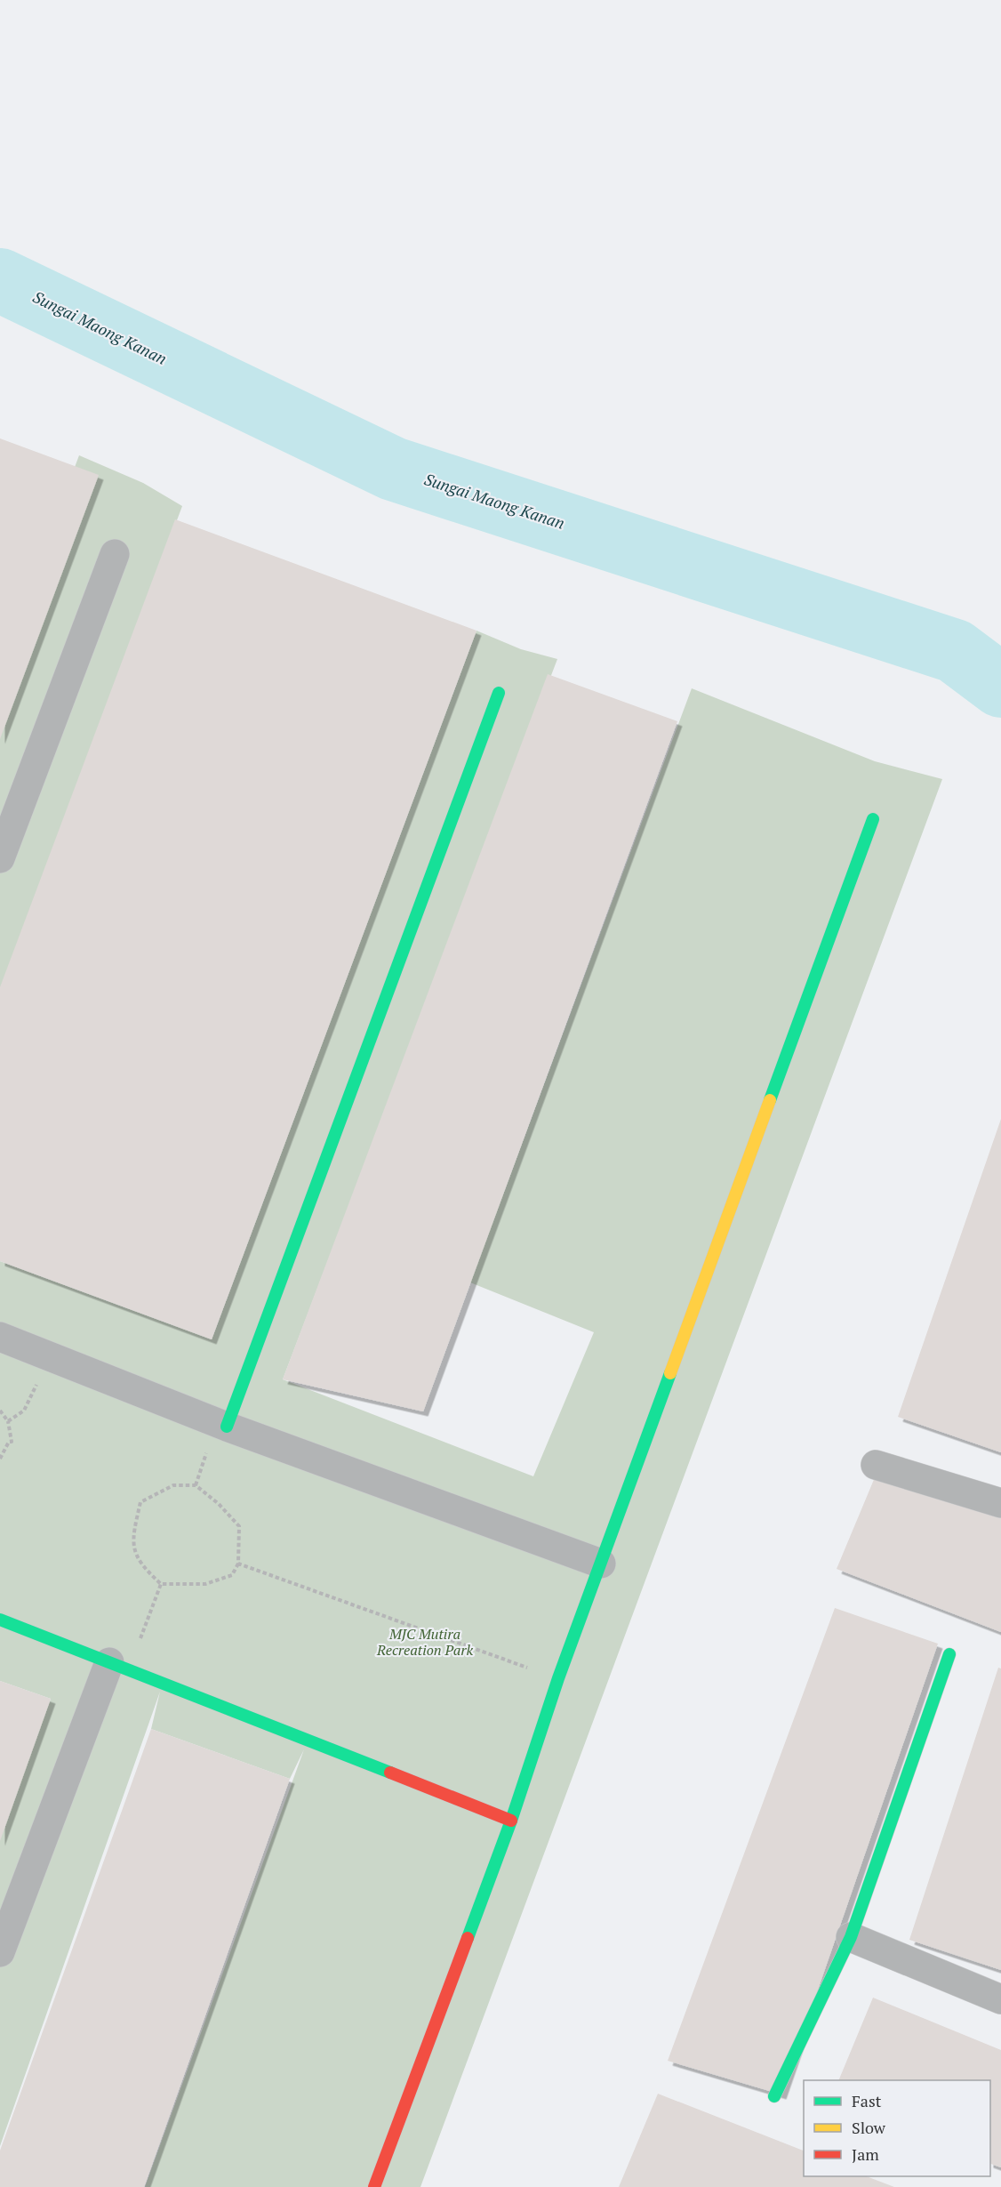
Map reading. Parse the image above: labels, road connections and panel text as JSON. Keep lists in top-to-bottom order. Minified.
{"water":["Sungai Maong Kanan"],"parks":["MJC Mutira Recreation Park"],"legend":["Fast","Slow","Jam"]}
